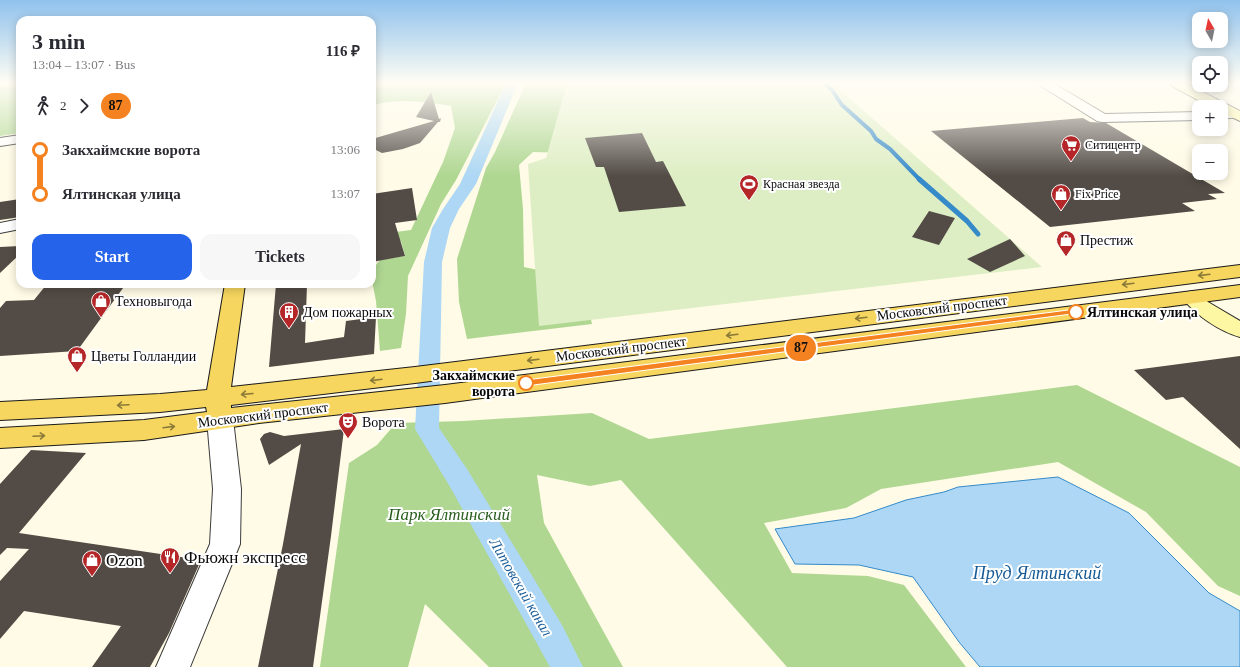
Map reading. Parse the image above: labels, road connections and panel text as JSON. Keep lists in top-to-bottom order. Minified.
{"streets":{"main road":["Московский проспект"]},"water":["Пруд Ялтинский","Литовский канал"],"parks":["Парк Ялтинский"],"places":{"supermarket":["Ситицентр"],"sports":["Красная звезда"],"shop":["Fix Price","Престиж","Техновыгода","Цветы Голландии","Ozon"],"other":["Ялтинская улица","Закхаймские ворота"],"building":["Дом пожарных"],"theatre":["Ворота"],"restaurant":["Фьюжн экспресс"]},"lines":["bus line 87"],"north":"top","page":{"on_map":"87","map_buttons":["+","−"],"heading":["3 min","13:04 – 13:07 · Bus","116 ₽"],"legs":["2","87"],"list":[{"name":"Закхаймские ворота","value":"13:06"},{"name":"Ялтинская улица","value":"13:07"}],"buttons":["Start","Tickets"]}}
